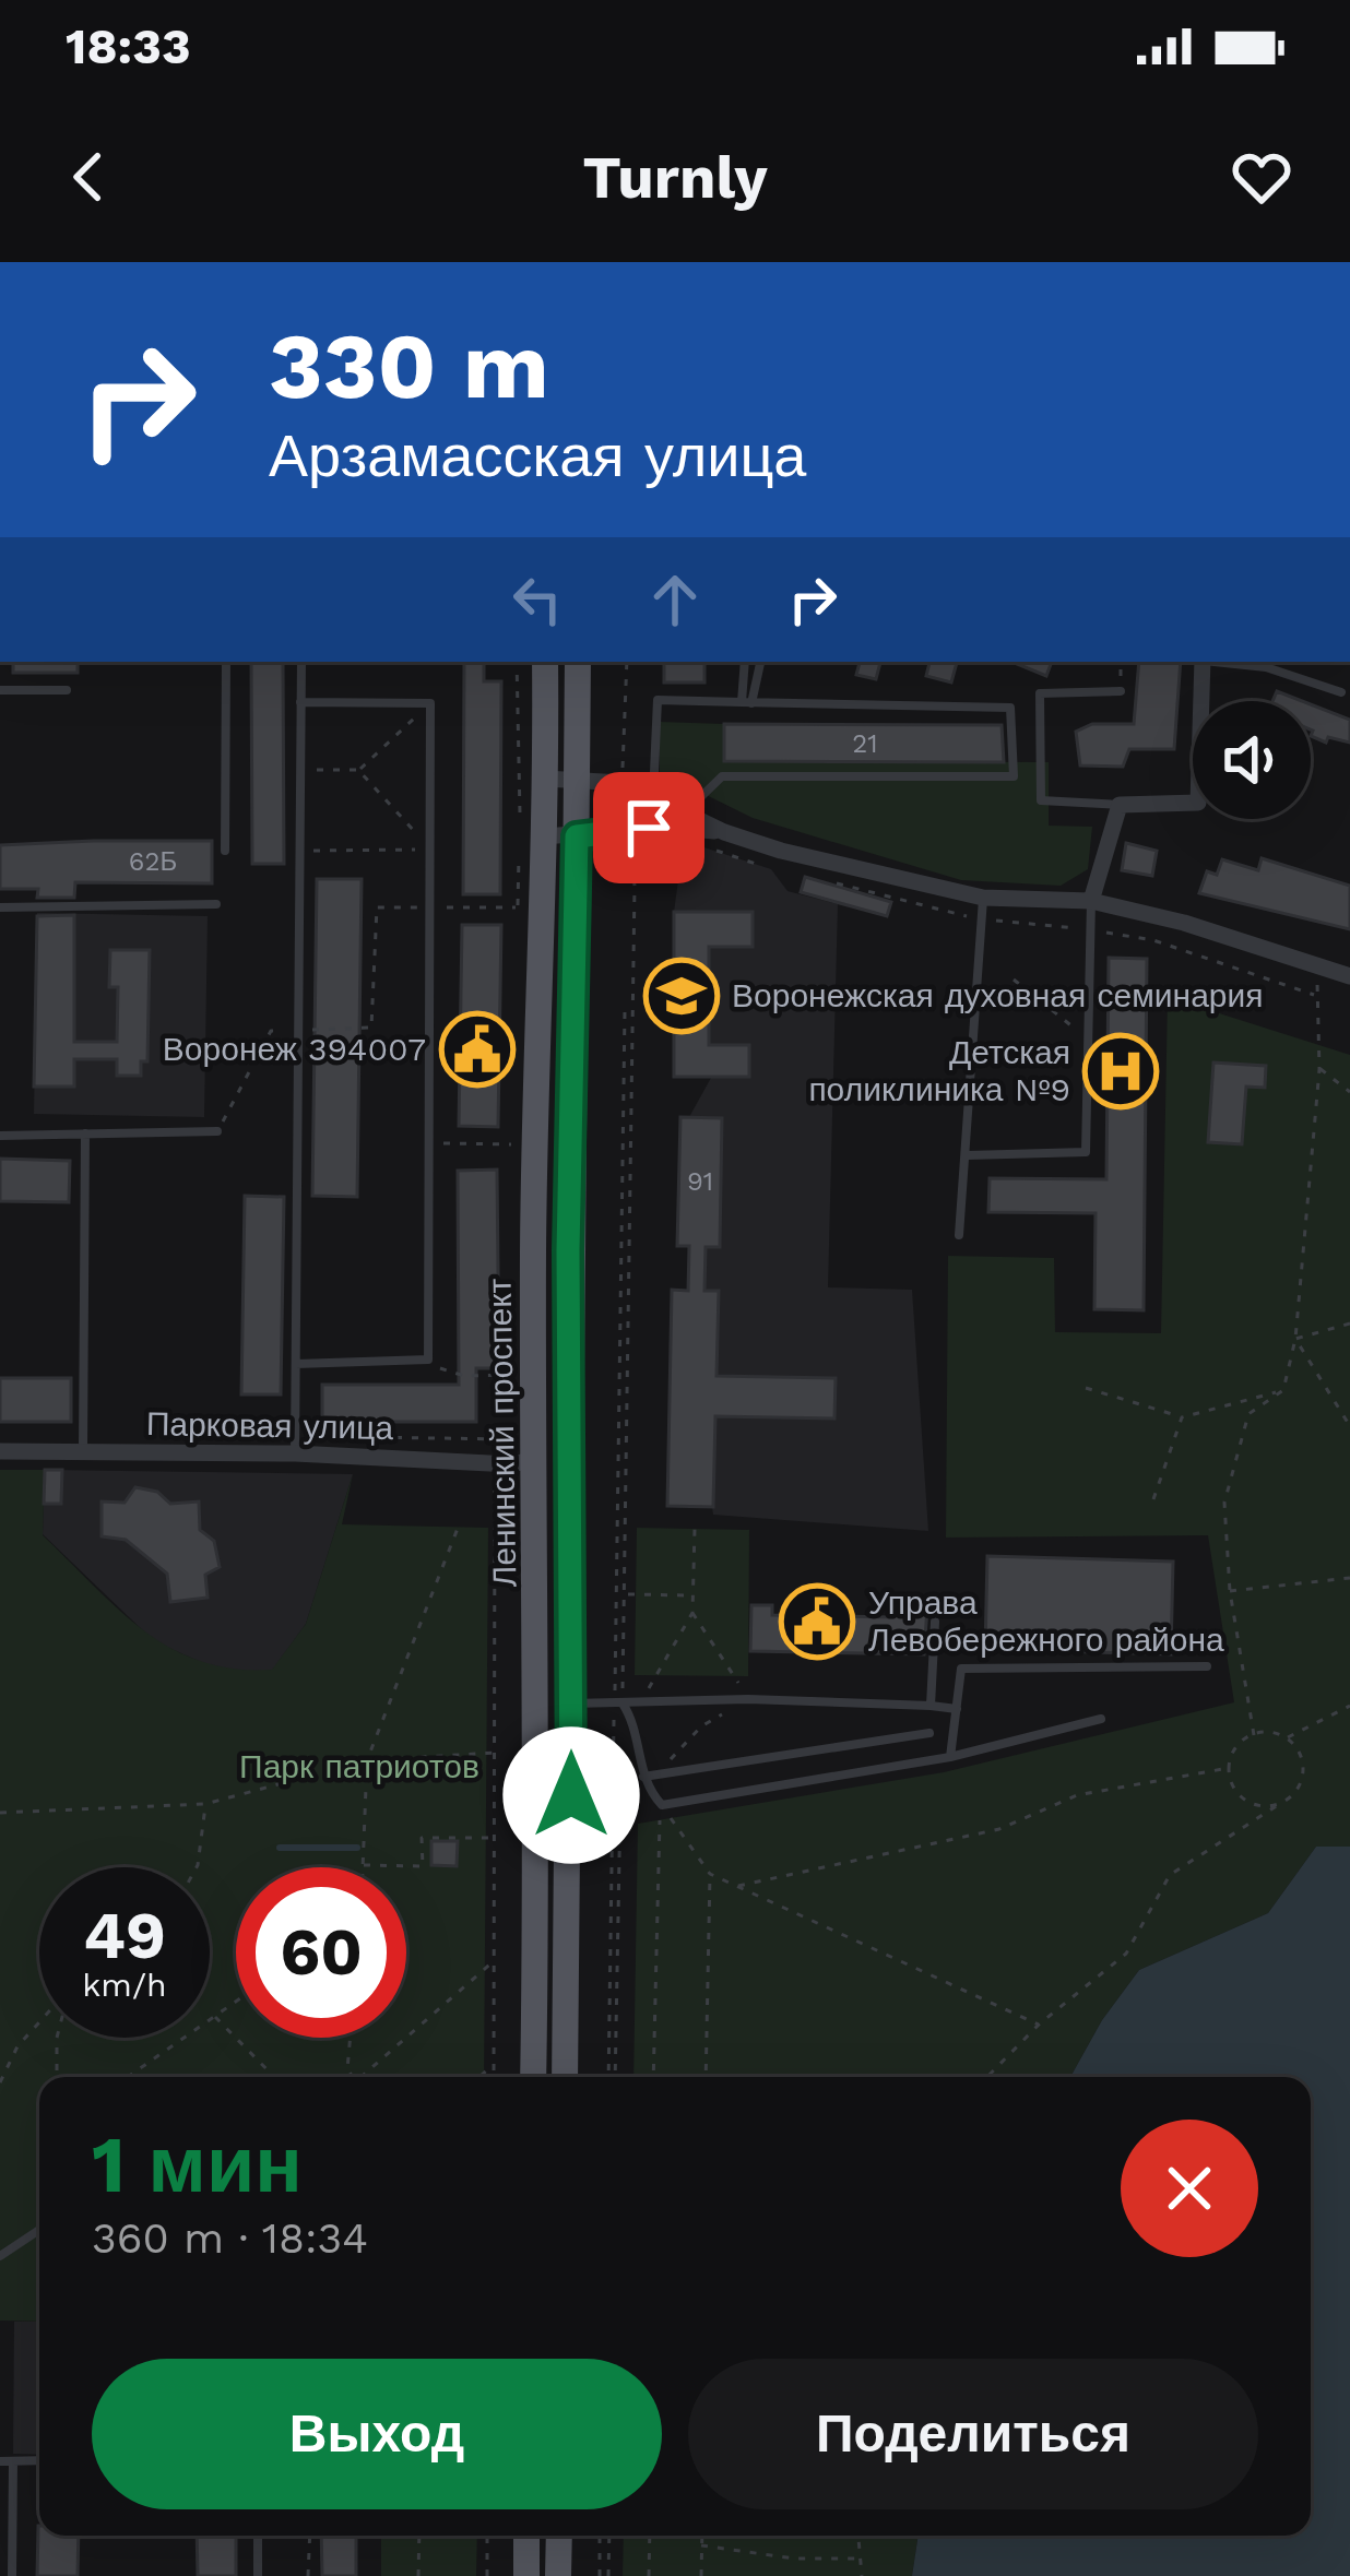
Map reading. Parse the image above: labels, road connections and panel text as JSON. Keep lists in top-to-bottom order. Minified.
{"streets":{"main road":["Ленинский проспект"],"street":["Парковая улица"]},"crossings":[["Парковая улица","Ленинский проспект"]],"parks":["Парк патриотов"],"places":{"school or university":["Воронежская духовная семинария"],"public building":["Воронеж 394007","Управа Левобережного района"],"hospital":["Детская поликлиника №9"]},"house_numbers":["21","62Б","91"],"page":{"status":"18:33","header":"Turnly","turn":["330 m","Арзамасская улица"],"speed":"49 km/h","limit":"60","heading":["1 мин","360 m · 18:34"],"buttons":["Выход","Поделиться"]}}
